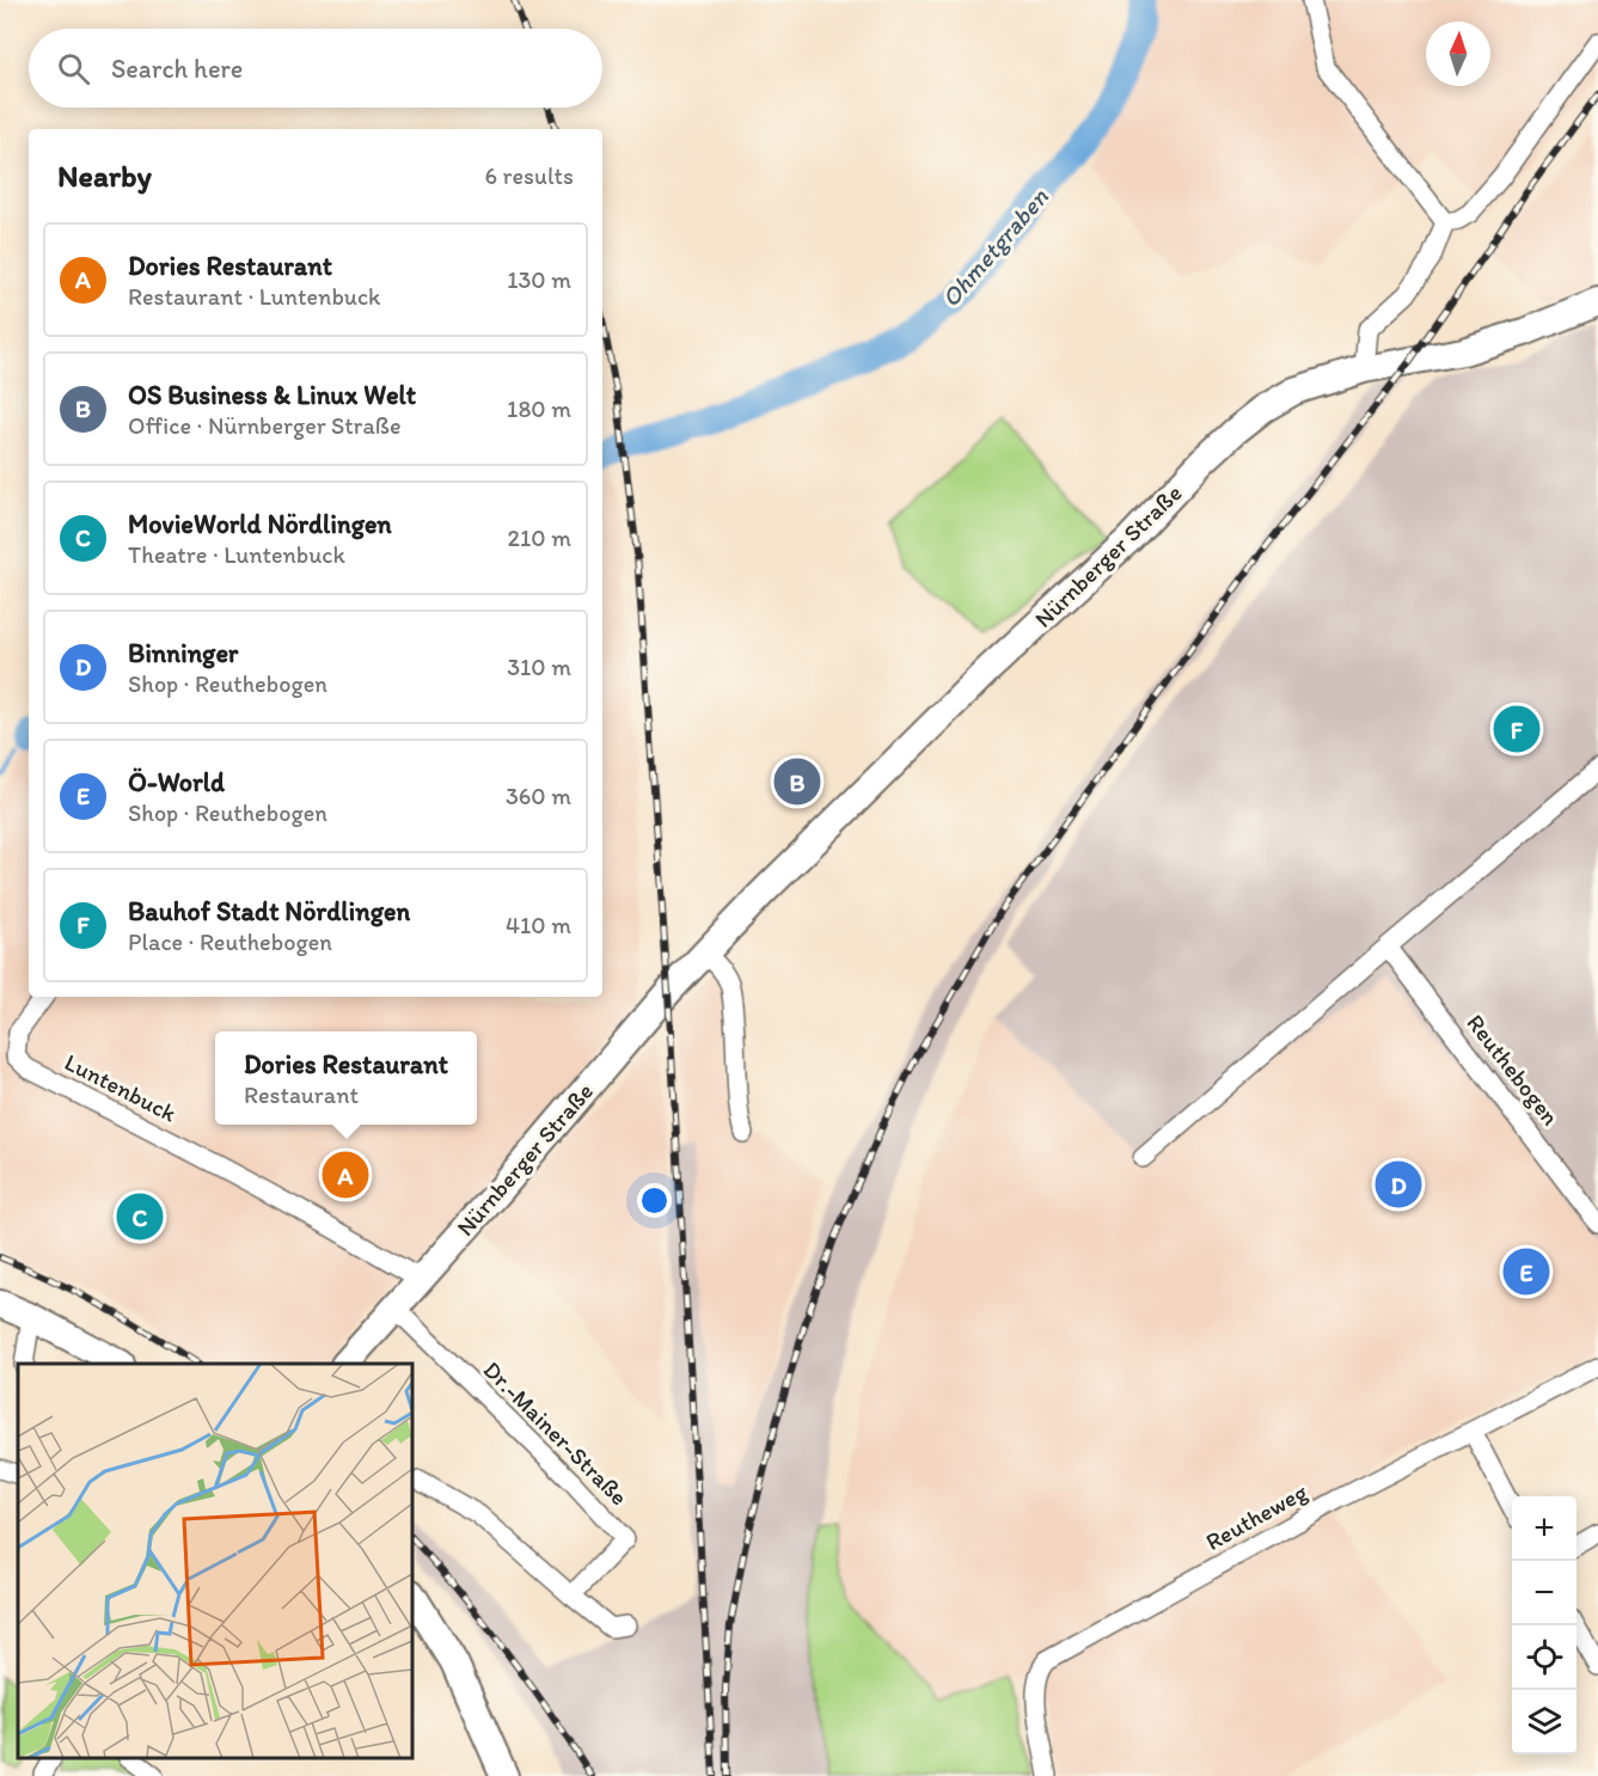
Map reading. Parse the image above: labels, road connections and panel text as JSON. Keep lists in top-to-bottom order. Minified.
{"streets":{"main road":["Nürnberger Straße"],"street":["Reuthebogen","Luntenbuck","Dr.-Mainer-Straße","Reutheweg"]},"crossings":[["Nürnberger Straße","Luntenbuck"],["Nürnberger Straße","Dr.-Mainer-Straße"]],"water":["Ohmetgraben"],"north":"top","page":{"search":"Search here","heading":["Nearby","6 results"],"list":[{"mark":"A","name":"Dories Restaurant","note":"Restaurant · Luntenbuck","value":"130 m"},{"mark":"B","name":"OS Business & Linux Welt","note":"Office · Nürnberger Straße","value":"180 m"},{"mark":"C","name":"MovieWorld Nördlingen","note":"Theatre · Luntenbuck","value":"210 m"},{"mark":"D","name":"Binninger","note":"Shop · Reuthebogen","value":"310 m"},{"mark":"E","name":"Ö-World","note":"Shop · Reuthebogen","value":"360 m"},{"mark":"F","name":"Bauhof Stadt Nördlingen","note":"Place · Reuthebogen","value":"410 m"}],"pins":["F","B","A","D","C","E"],"popup":["Dories Restaurant","Restaurant"],"map_buttons":["+","−"]}}
